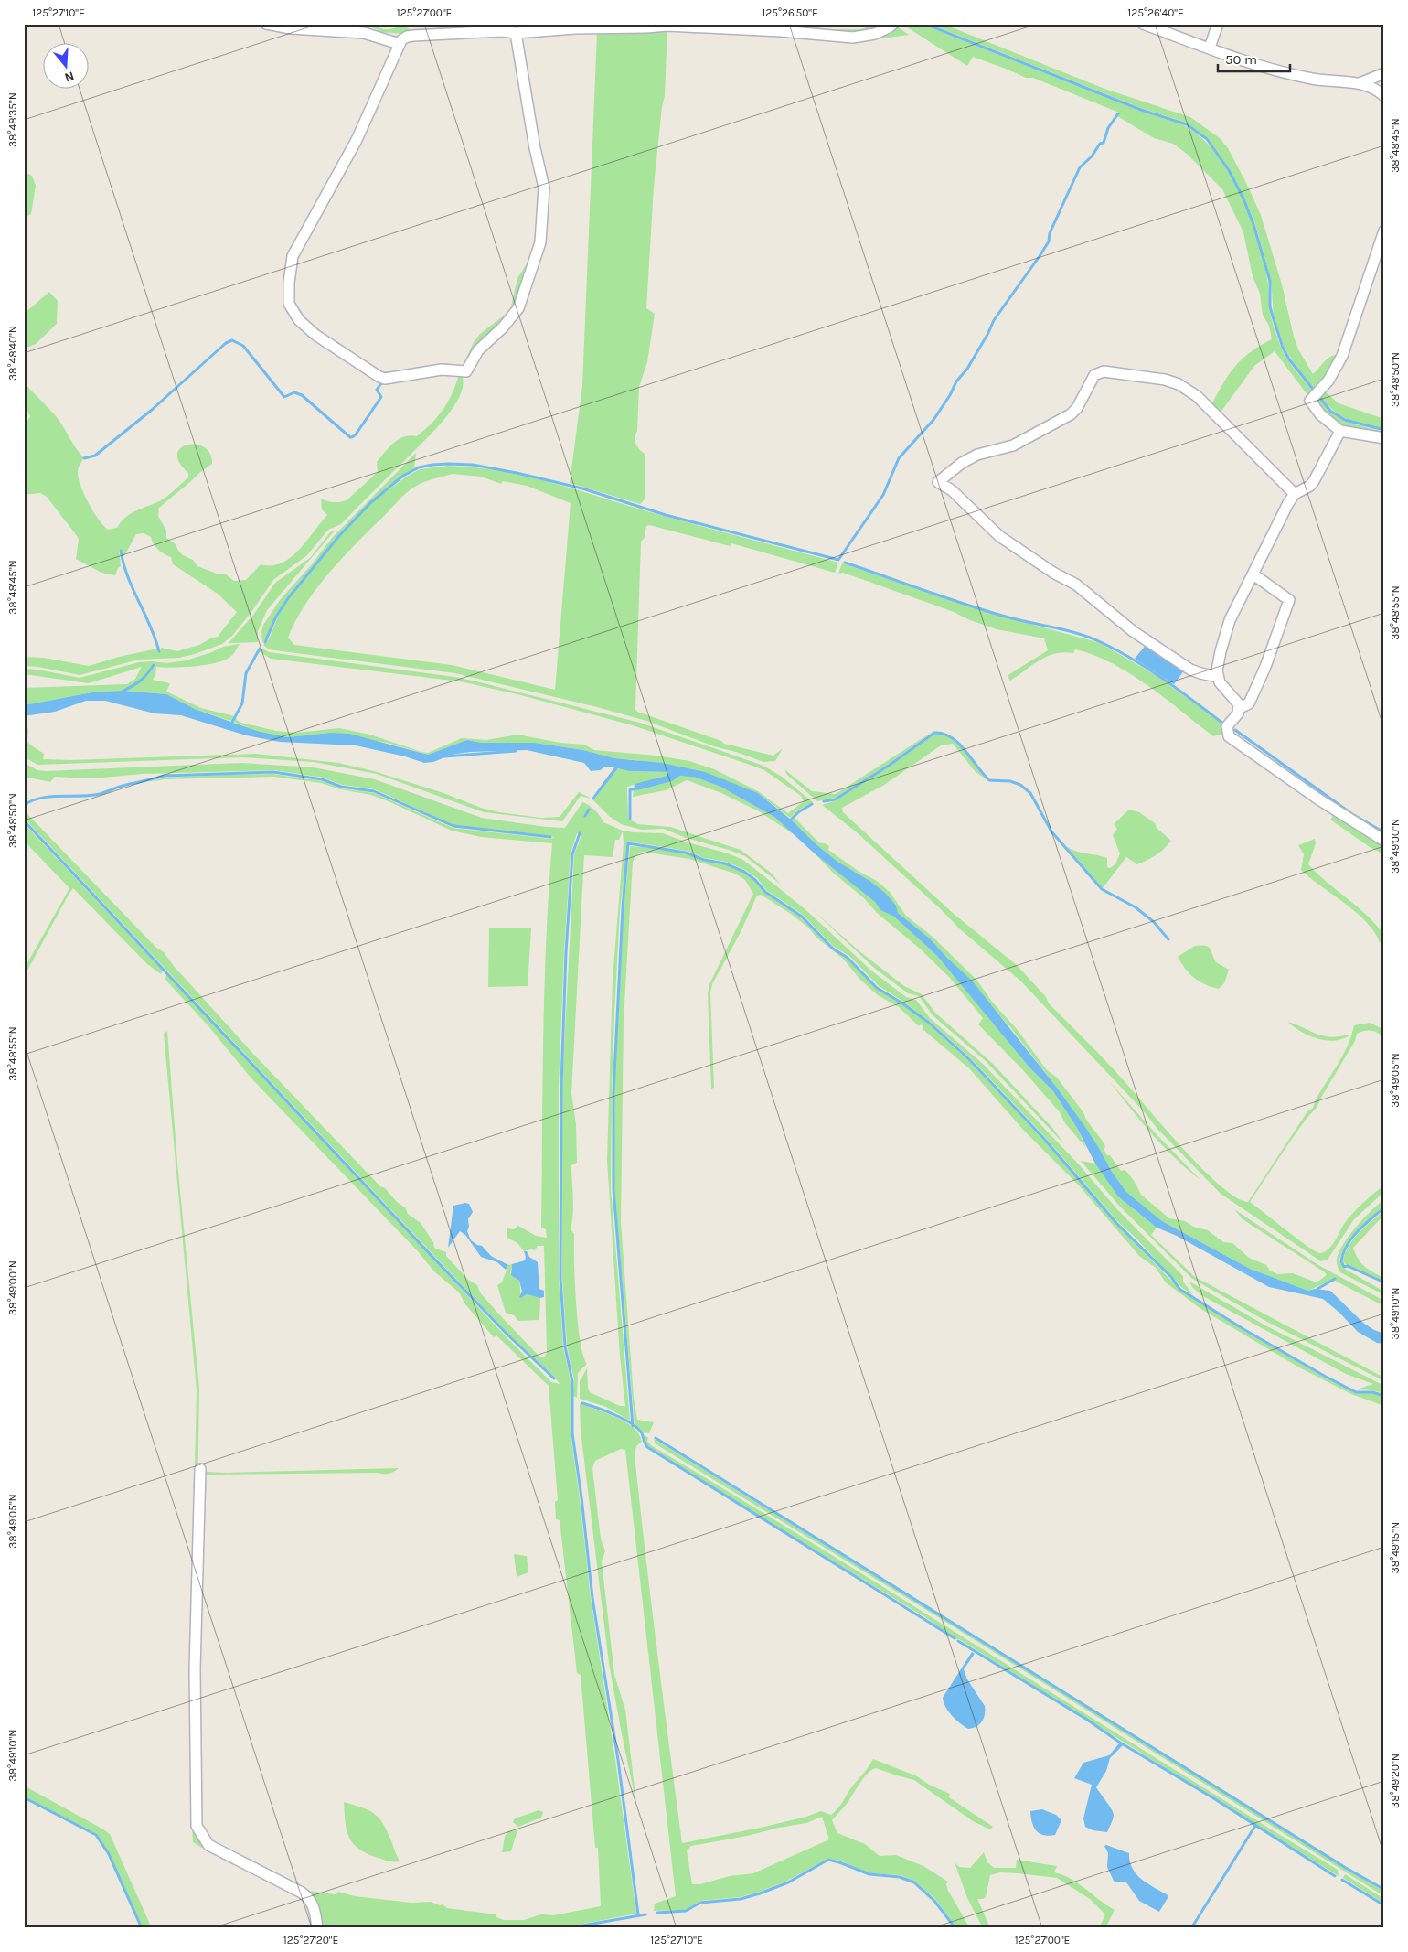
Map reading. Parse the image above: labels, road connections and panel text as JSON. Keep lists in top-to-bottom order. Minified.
{"scale_bar":"50 m","north":"bottom","coordinates":["125°27'10\"E","125°27'00\"E","125°26'50\"E","125°26'40\"E","38°48'35\"N","38°48'45\"N","38°48'40\"N","38°48'50\"N","38°48'55\"N","38°49'00\"N","38°49'05\"N","38°49'10\"N","38°49'15\"N","38°49'20\"N","125°27'20\"E"]}
